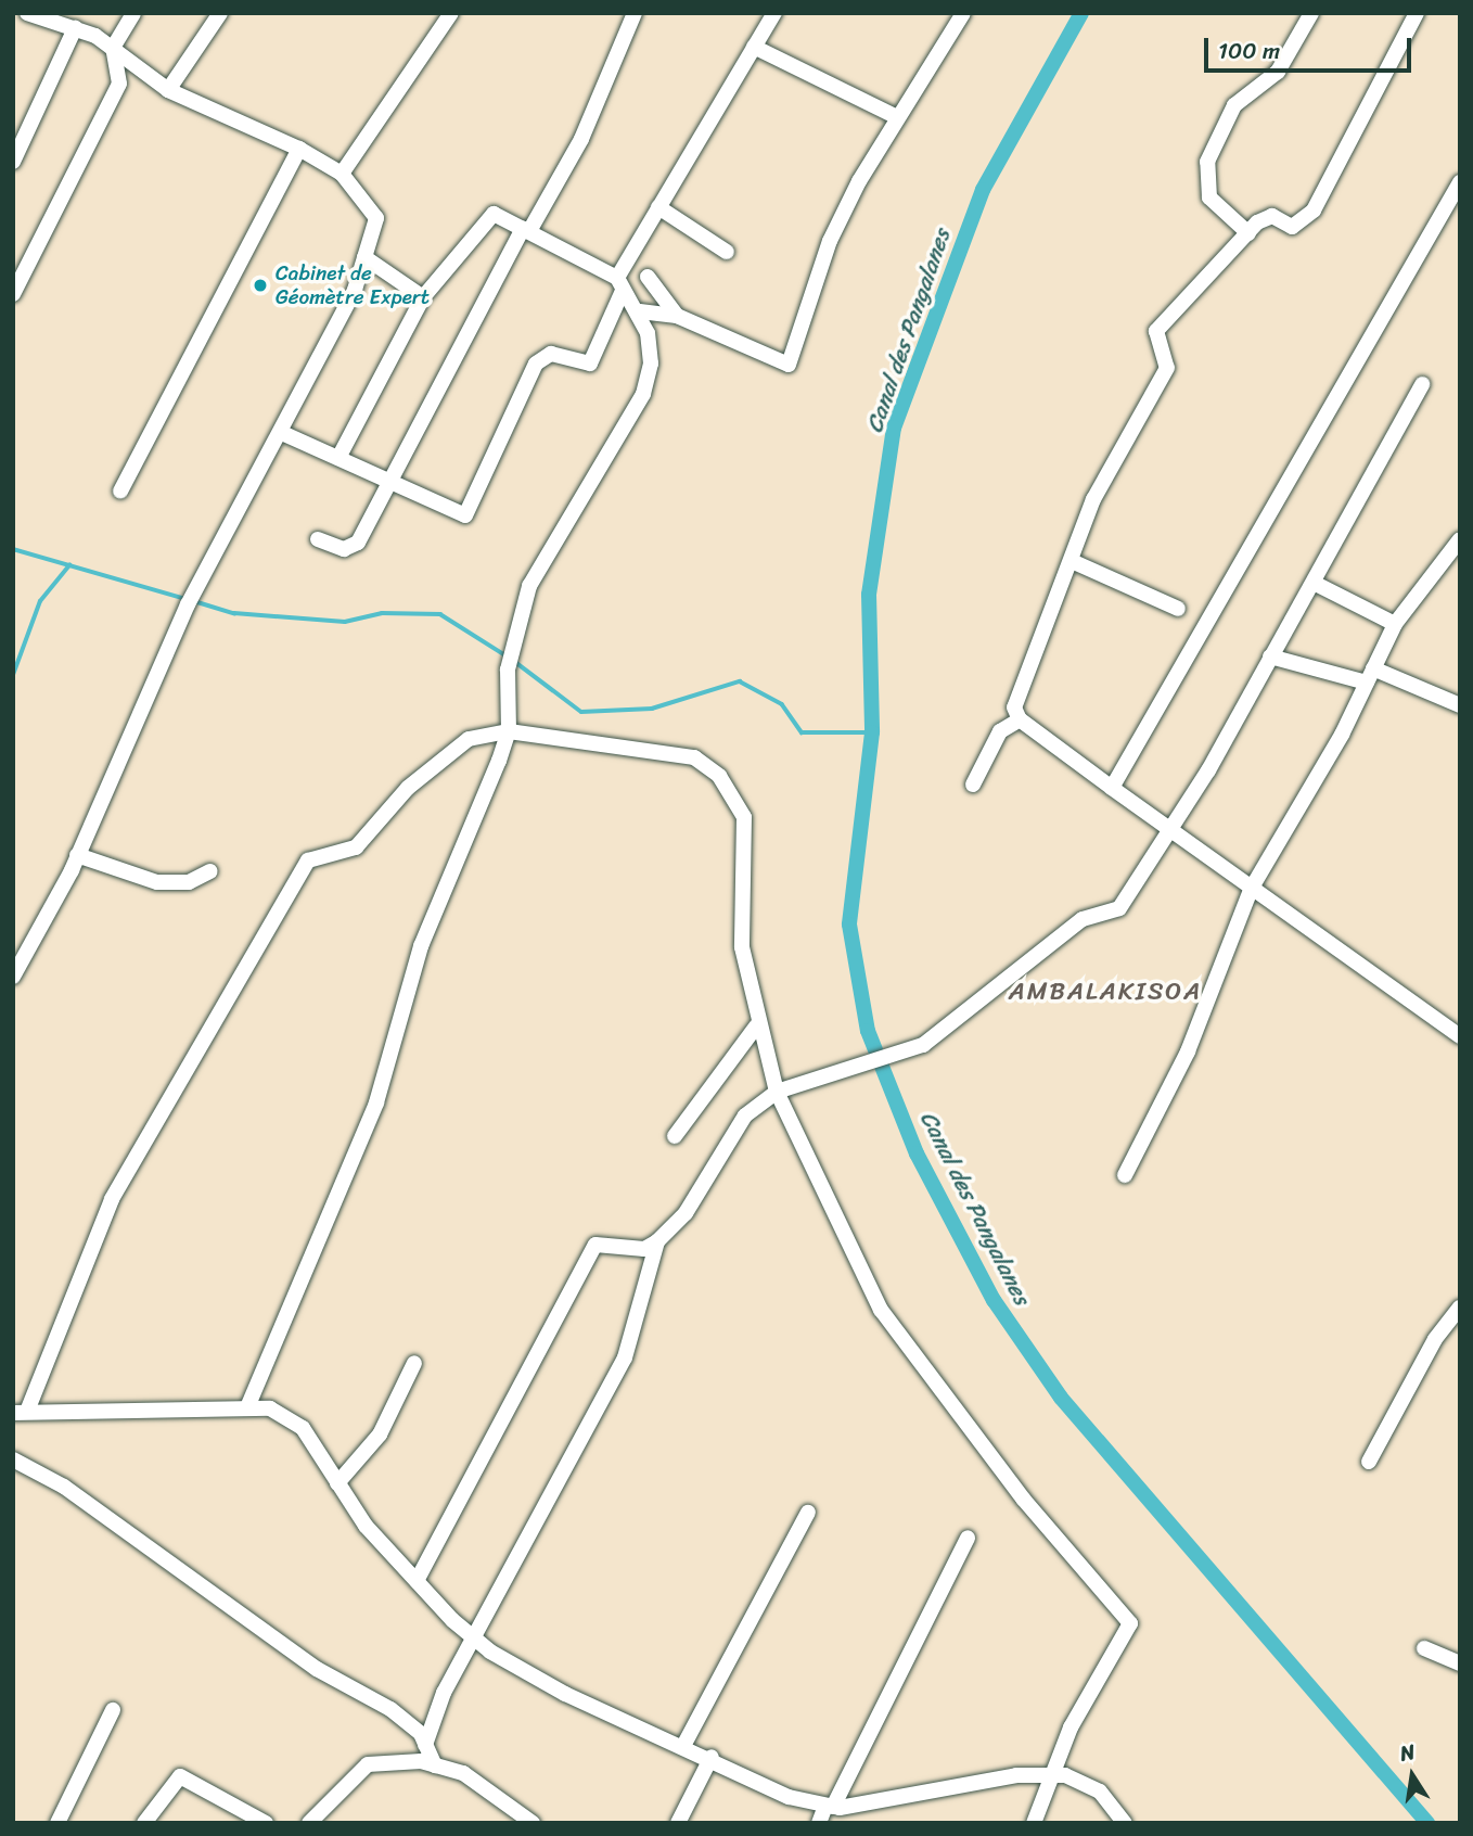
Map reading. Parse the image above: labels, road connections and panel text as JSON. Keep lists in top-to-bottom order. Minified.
{"districts":["AMBALAKISOA"],"water":["Canal des Pangalanes"],"places":["Cabinet de Géomètre Expert"],"scale_bar":"100 m","north":"top"}
